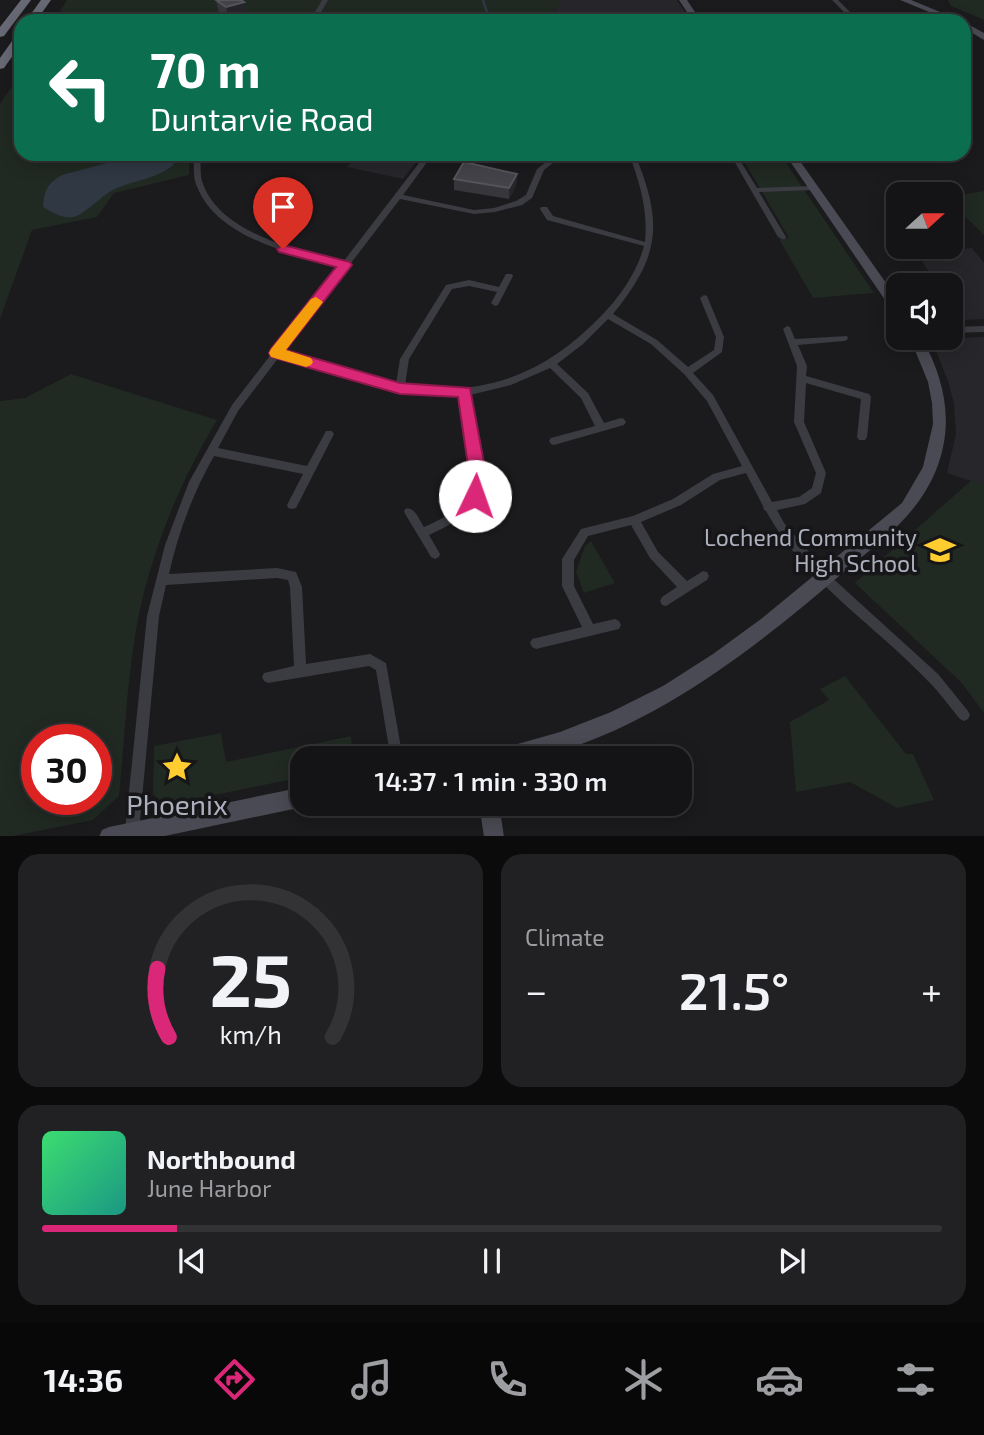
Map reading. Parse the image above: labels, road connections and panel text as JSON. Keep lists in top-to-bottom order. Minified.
{"places":{"school or university":["Lochend Community High School"],"place":["Phoenix"]},"north":"right","page":{"turn":["70 m","Duntarvie Road"],"limit":"30","trip":"14:37 · 1 min · 330 m","tile":"Climate","heat":["−","21.5°","+"],"song":["Northbound","June Harbor"],"tabs":"14:36","gauge":["25","km/h"]}}
